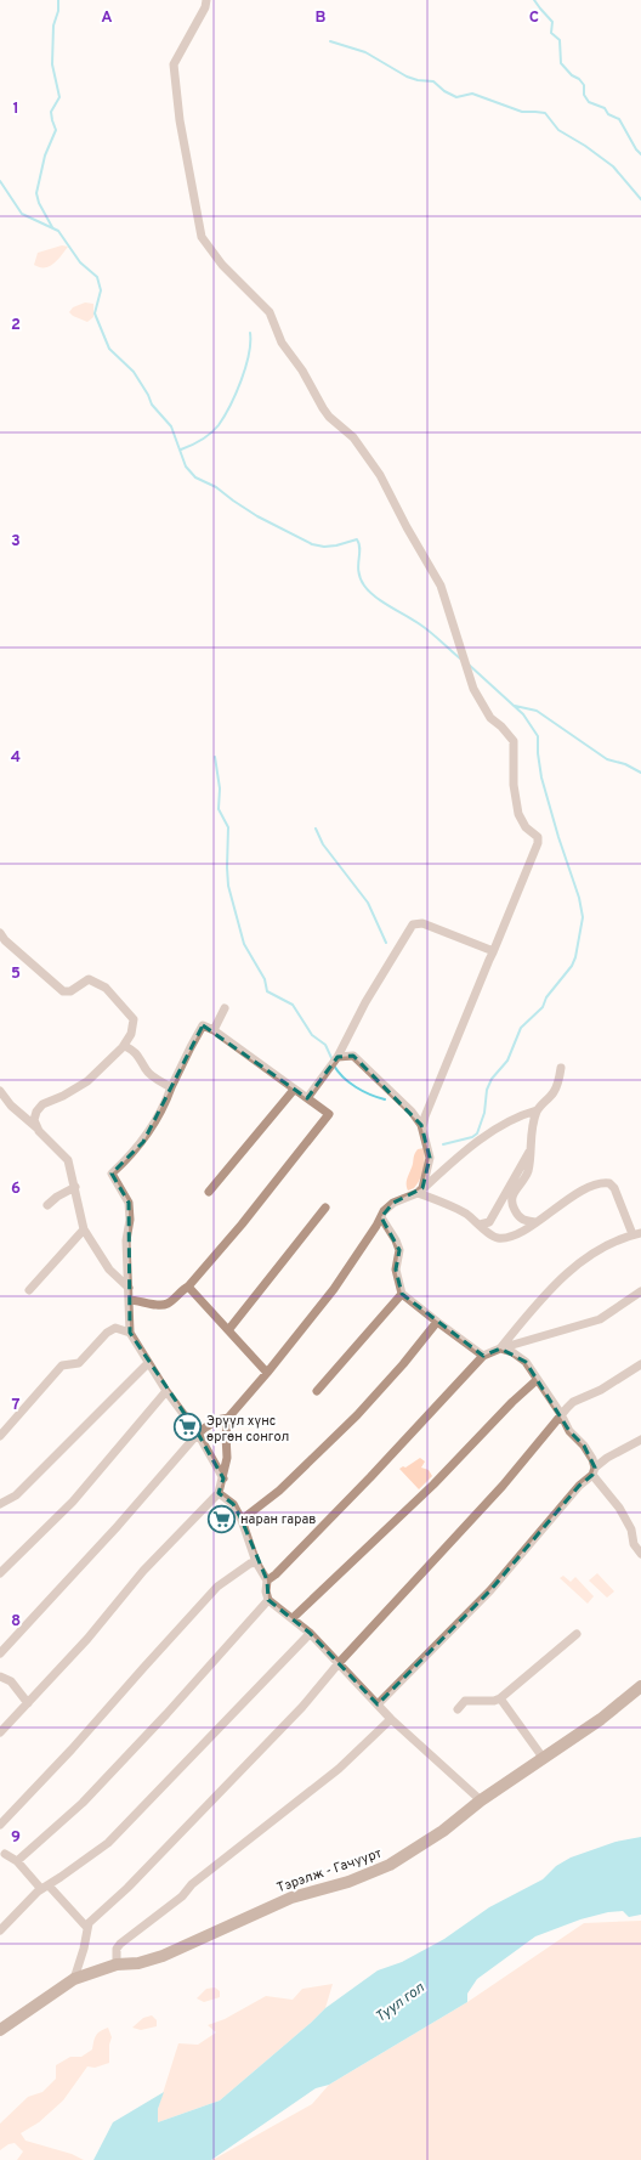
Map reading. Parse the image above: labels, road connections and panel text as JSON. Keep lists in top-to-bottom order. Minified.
{"streets":{"main road":["Тэрэлж - Гачуурт"]},"water":["Туул гол"],"places":{"supermarket":["Эрүүл хүнс өргөн сонгол","наран гарав"]},"grid":{"columns":["A","B","C"],"rows":["1","2","3","4","5","6","7","8","9"]}}
